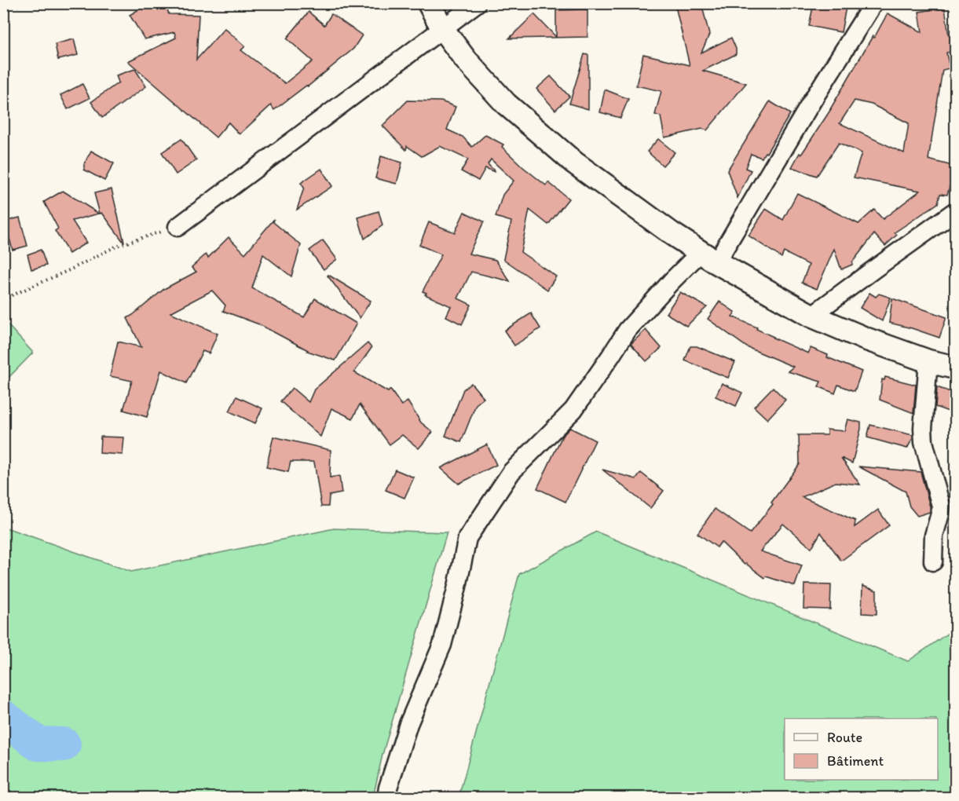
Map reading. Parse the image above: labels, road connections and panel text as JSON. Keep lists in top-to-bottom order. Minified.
{"legend":["Route","Bâtiment"]}
